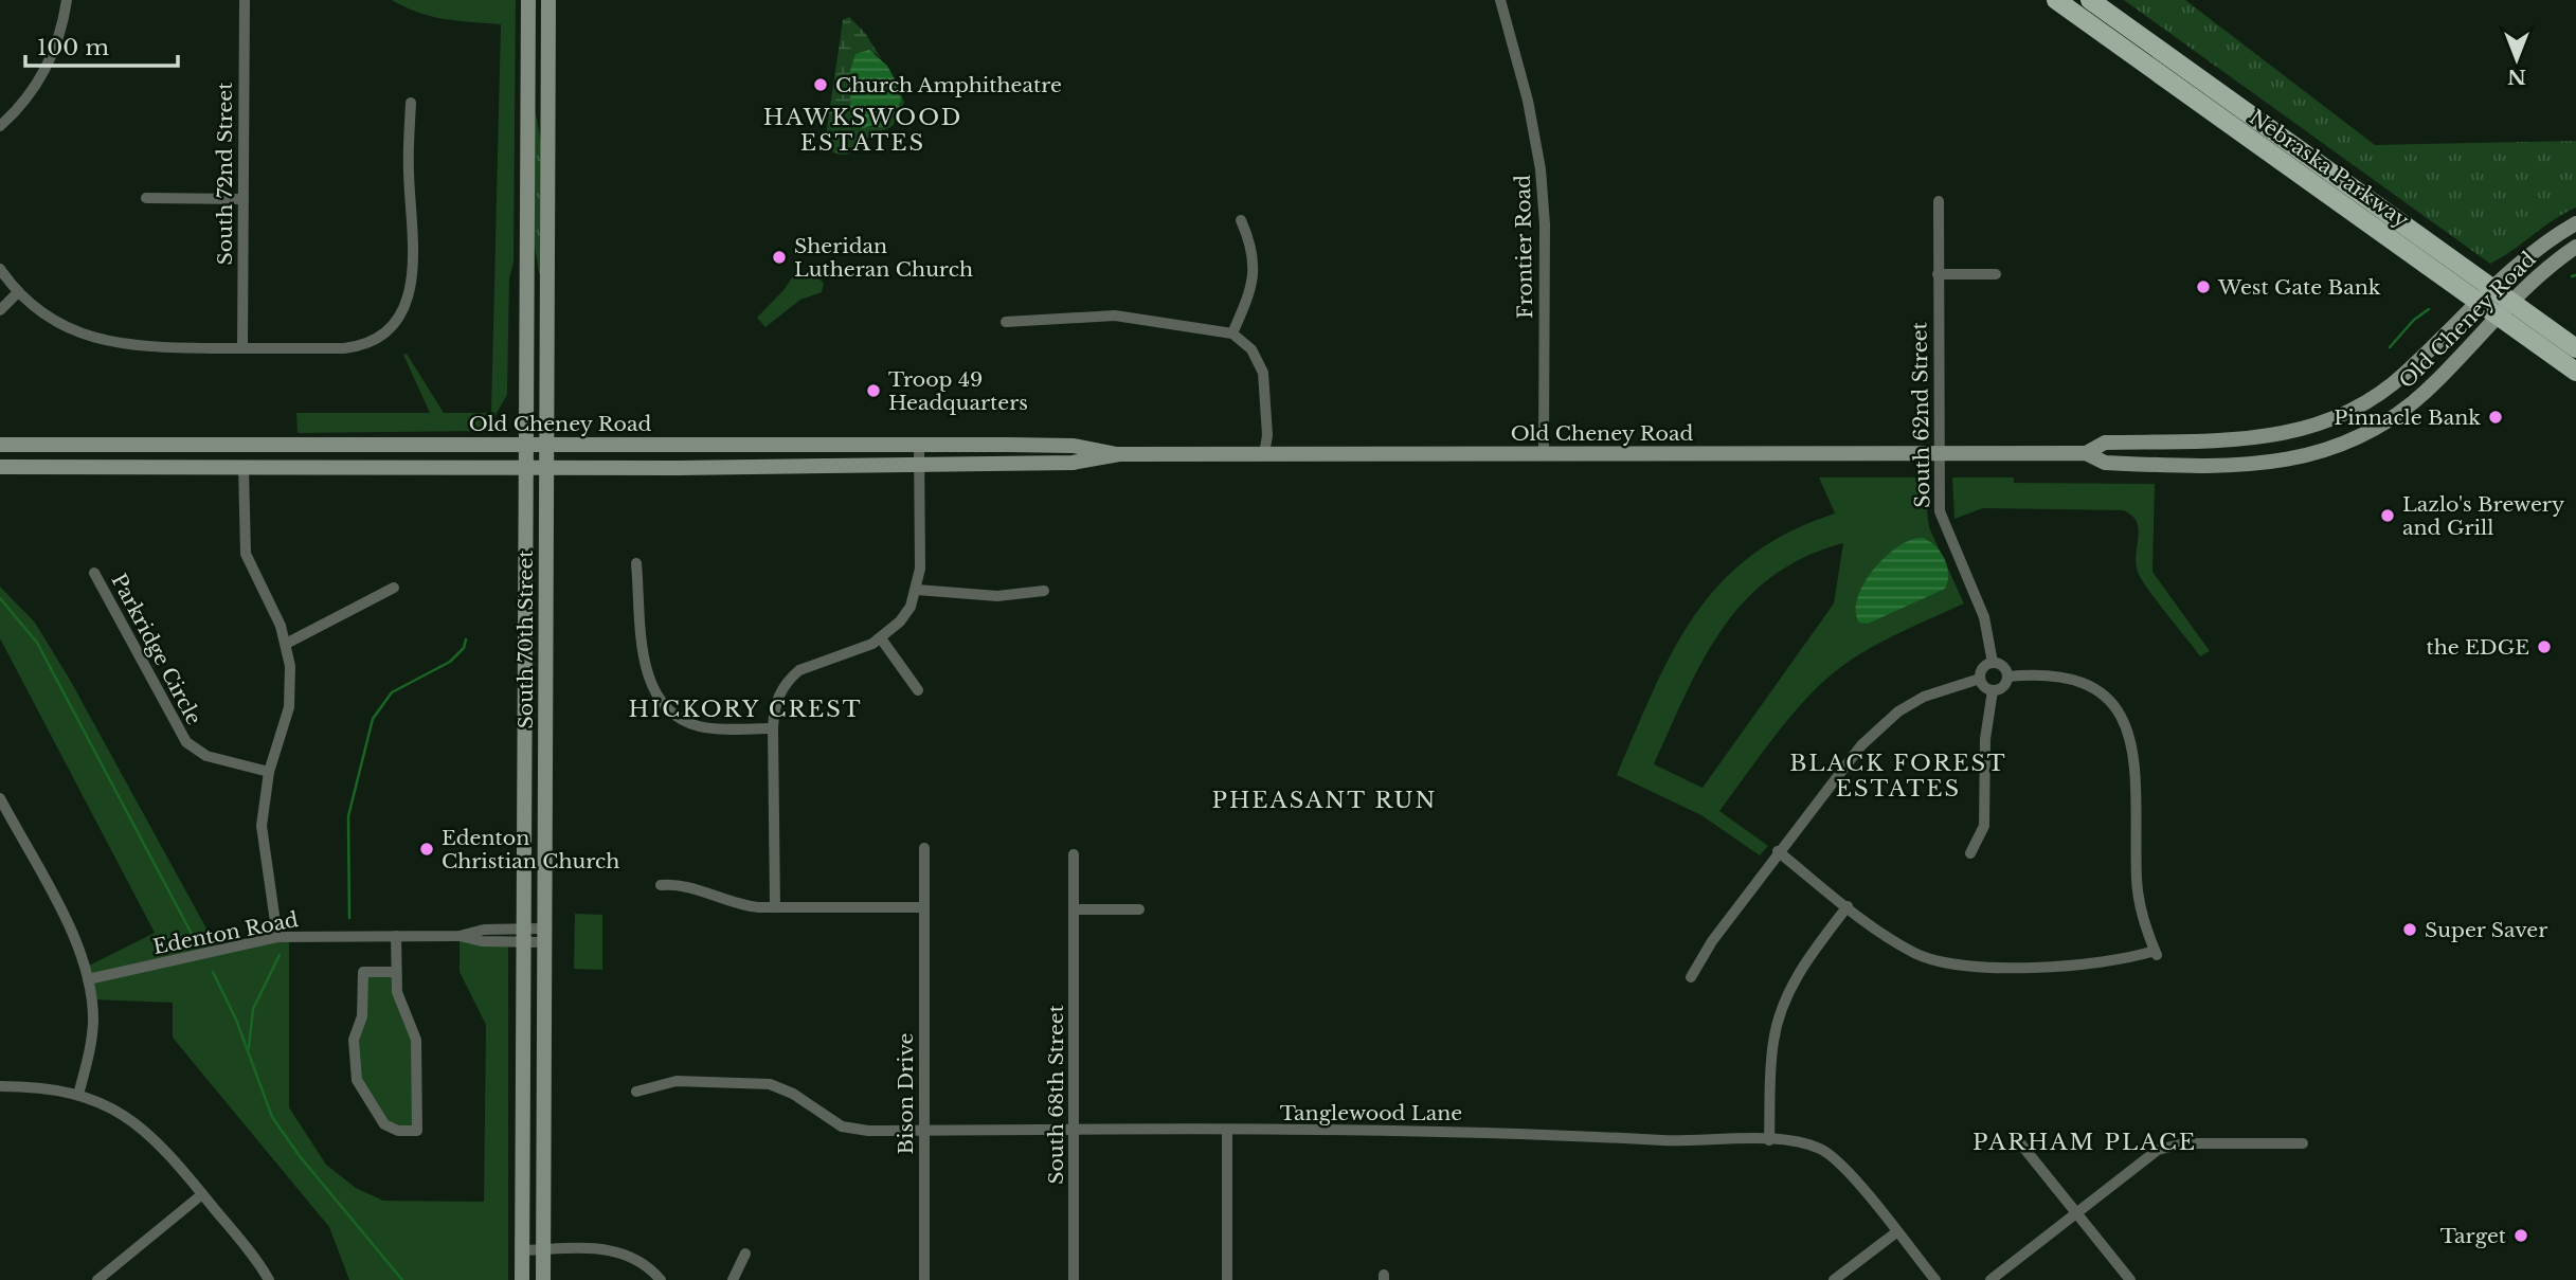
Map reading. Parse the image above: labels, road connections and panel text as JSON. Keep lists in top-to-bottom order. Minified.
{"streets":{"main road":["Nebraska Parkway","Old Cheney Road","South 70th Street"],"street":["South 72nd Street","Frontier Road","South 62nd Street","Parkridge Circle","Edenton Road","Bison Drive","South 68th Street","Tanglewood Lane"]},"crossings":[["Nebraska Parkway","Old Cheney Road"],["Frontier Road","Old Cheney Road"],["Old Cheney Road","South 62nd Street"],["Old Cheney Road","South 70th Street"],["South 70th Street","Edenton Road"],["Bison Drive","Tanglewood Lane"],["South 68th Street","Tanglewood Lane"]],"districts":["HAWKSWOOD ESTATES","HICKORY CREST","BLACK FOREST ESTATES","PHEASANT RUN","PARHAM PLACE"],"places":["Church Amphitheatre","Sheridan Lutheran Church","West Gate Bank","Troop 49 Headquarters","Pinnacle Bank","Lazlo's Brewery and Grill","the EDGE","Edenton Christian Church","Super Saver","Target"],"scale_bar":"100 m","north":"bottom"}
